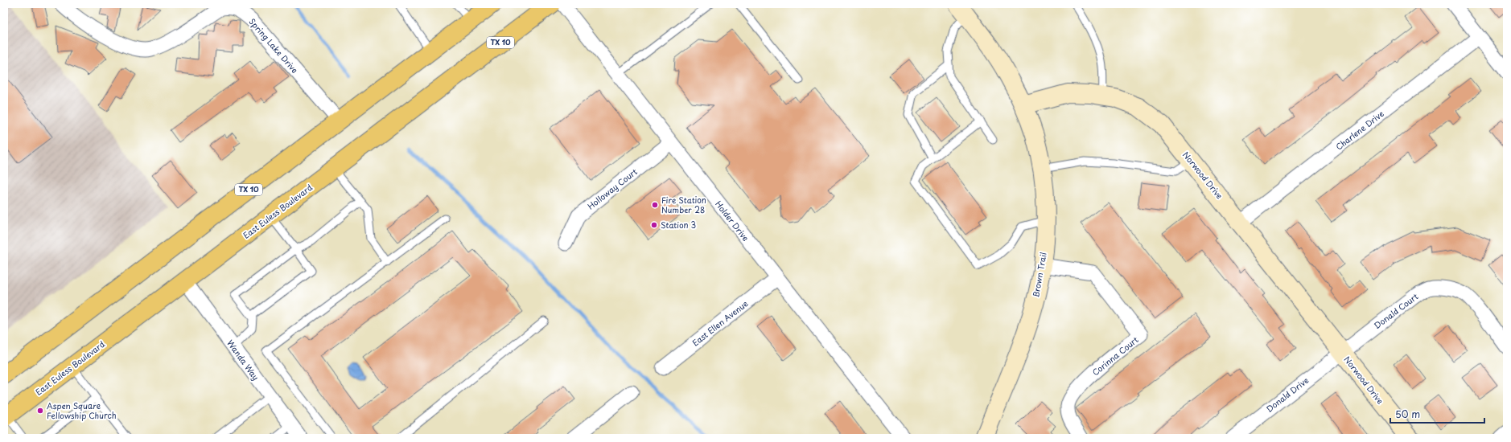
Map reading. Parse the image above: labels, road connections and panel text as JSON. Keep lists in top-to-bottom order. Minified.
{"streets":{"main road":["TX 10","East Euless Boulevard"],"street":["Spring Lake Drive","Charlene Drive","Norwood Drive","Holloway Court","Holder Drive","Brown Trail","Donald Court","East Ellen Avenue","Corinna Court","Wanda Way","Donald Drive"]},"crossings":[["TX 10","Spring Lake Drive"],["Charlene Drive","Norwood Drive"],["Norwood Drive","Brown Trail"],["Norwood Drive","Donald Court"],["Norwood Drive","Donald Drive"],["Holloway Court","Holder Drive"],["East Euless Boulevard","Wanda Way"],["Holder Drive","East Ellen Avenue"],["Brown Trail","Corinna Court"],["Donald Court","Donald Drive"]],"places":["Fire Station Number 28","Station 3","Aspen Square Fellowship Church"],"scale_bar":"50 m"}
